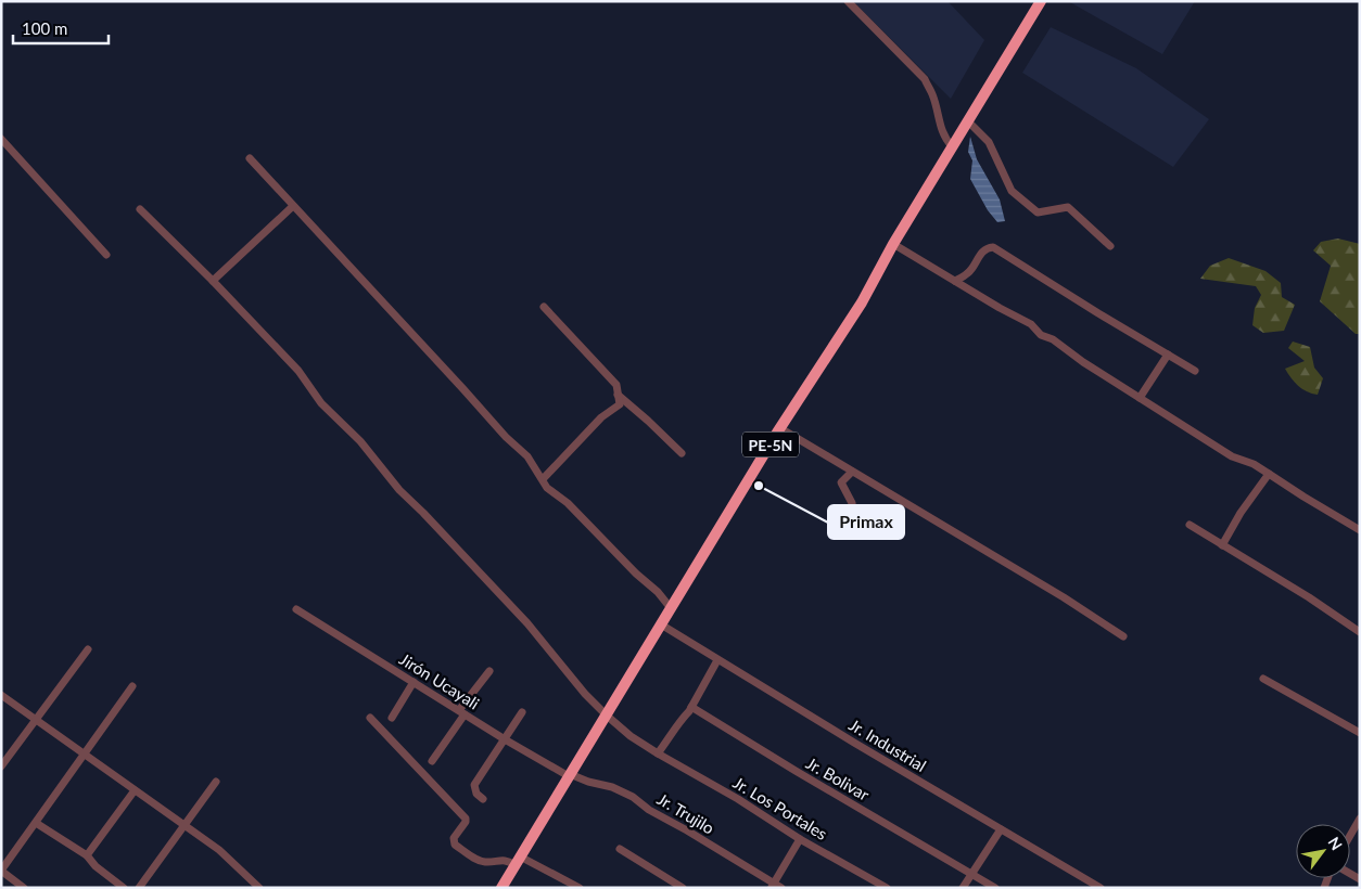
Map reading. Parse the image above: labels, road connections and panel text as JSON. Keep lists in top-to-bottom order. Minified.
{"streets":{"highway":["PE-5N"],"street":["Jirón Ucayali","Jr. Industrial","Jr. Bolivar","Jr. Los Portales","Jr. Trujilo"]},"crossings":[["PE-5N","Jirón Ucayali"],["PE-5N","Jr. Industrial"],["PE-5N","Jr. Los Portales"],["PE-5N","Jr. Trujilo"],["Jirón Ucayali","Jr. Trujilo"]],"places":["Primax"],"scale_bar":"100 m","north":"top right"}
